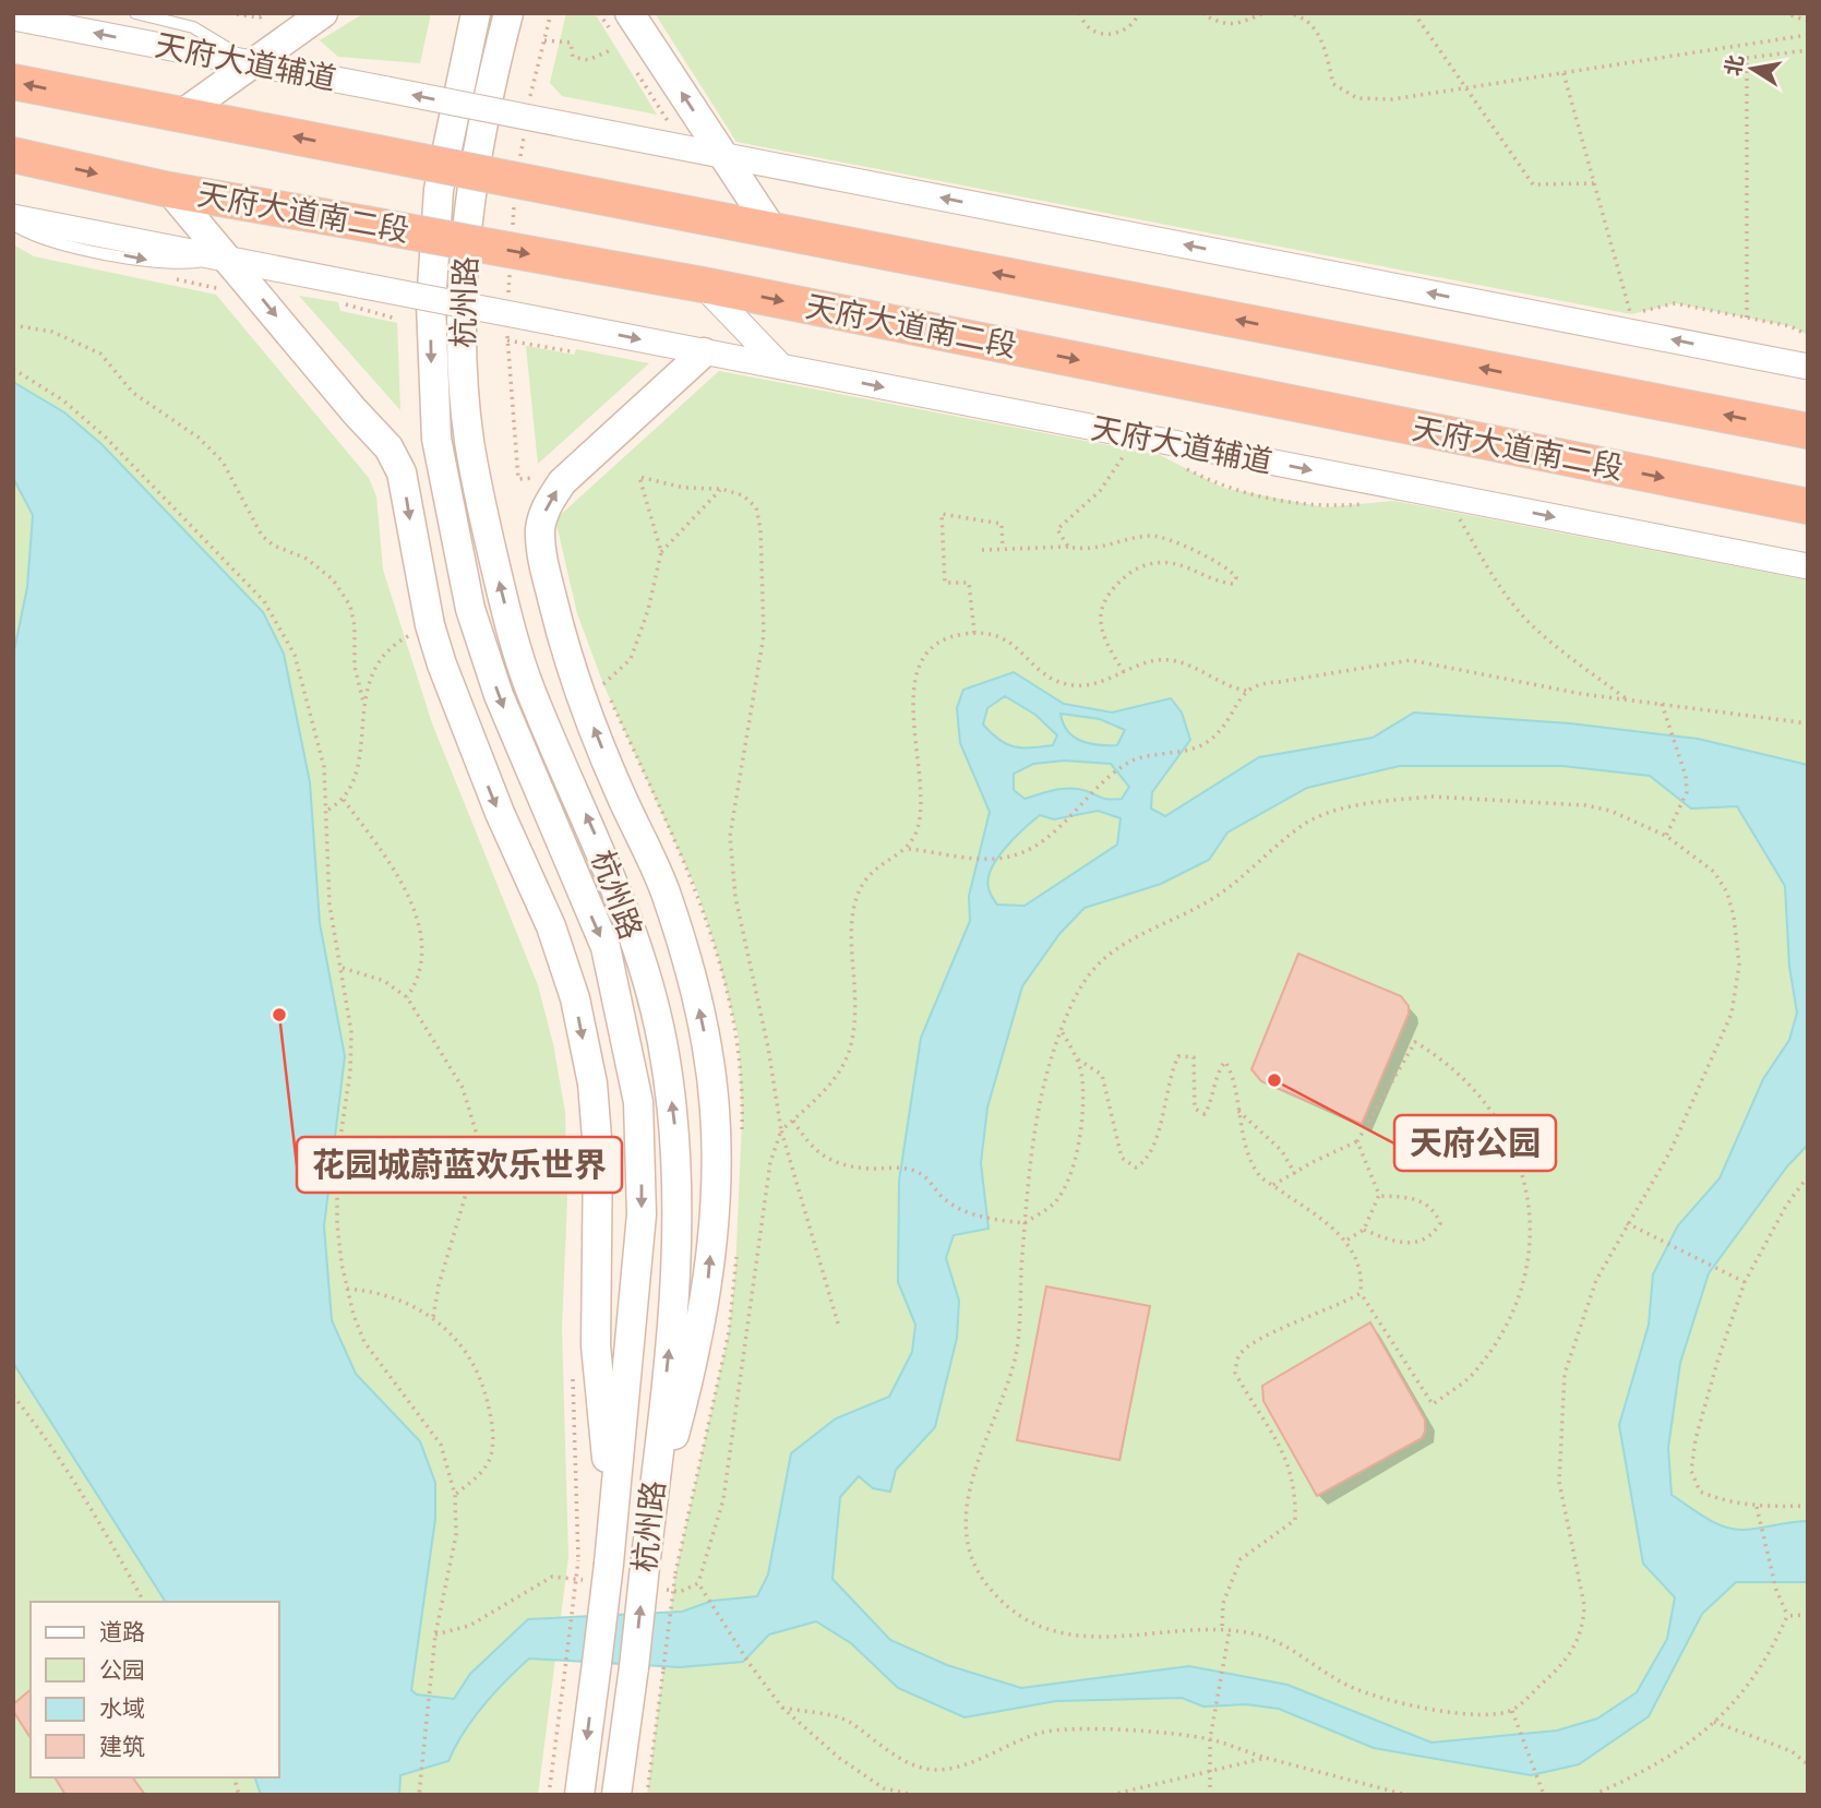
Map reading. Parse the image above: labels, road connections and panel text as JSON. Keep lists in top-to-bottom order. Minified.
{"streets":{"highway":["天府大道南二段"],"main road":["杭州路"],"street":["天府大道辅道"]},"places":["花园城蔚蓝欢乐世界","天府公园"],"legend":["道路","公园","水域","建筑"],"north":"left"}
